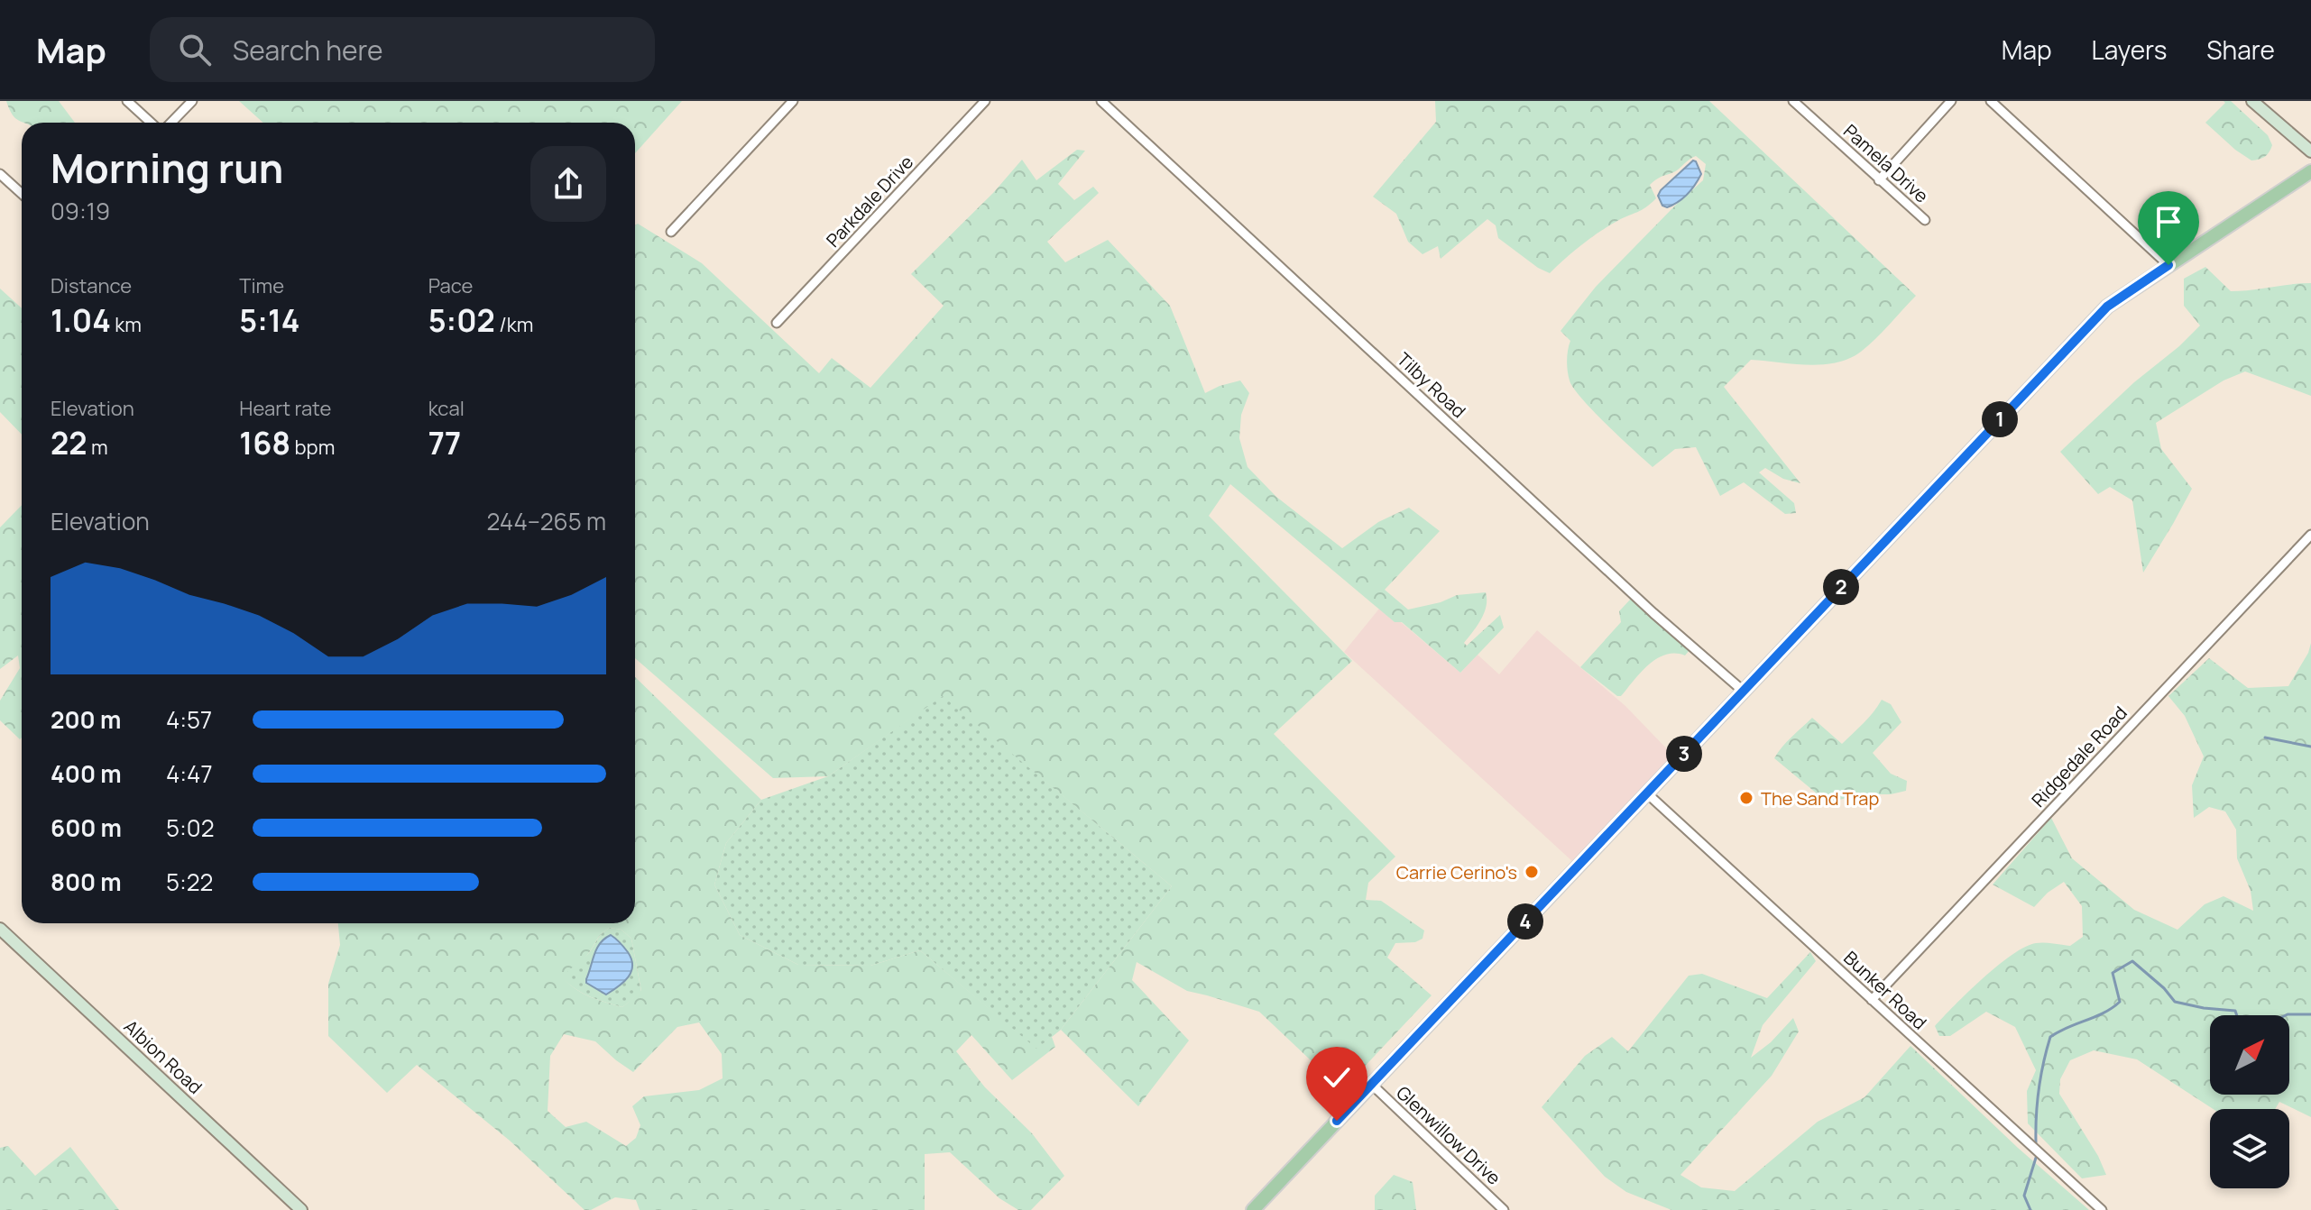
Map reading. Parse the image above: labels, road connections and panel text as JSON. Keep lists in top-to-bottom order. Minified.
{"streets":{"street":["Pamela Drive","Parkdale Drive","Tilby Road","Ridgedale Road","Bunker Road","Albion Road","Glenwillow Drive"]},"crossings":[["Ridgedale Road","Bunker Road"]],"places":["The Sand Trap","Carrie Cerino's"],"north":"top right","page":{"header":"Map","search":"Search here","nav":["Map","Layers","Share"],"heading":["Morning run","09:19"],"stats":[["Distance","1.04 km"],["Time","5:14"],["Pace","5:02 /km"],["Elevation","22 m"],["Heart rate","168 bpm"],["kcal","77"]],"pins":["1","2","3","4"],"chart":["Elevation","244–265 m"],"list":[{"name":"200 m","note":"4:57"},{"name":"400 m","note":"4:47"},{"name":"600 m","note":"5:02"},{"name":"800 m","note":"5:22"}]}}
